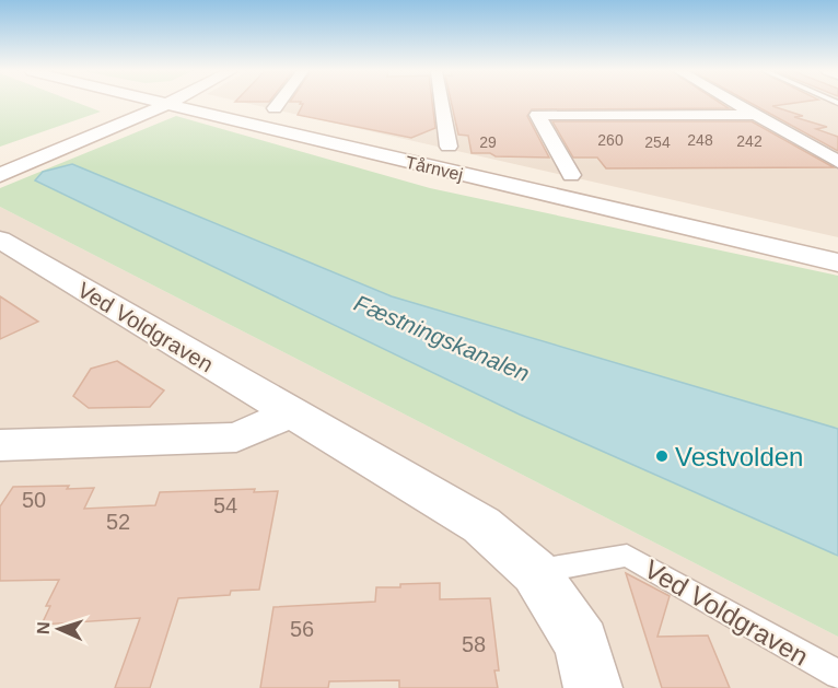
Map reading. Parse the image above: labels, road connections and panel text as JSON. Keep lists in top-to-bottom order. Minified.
{"streets":{"street":["Tårnvej","Ved Voldgraven"]},"water":["Fæstningskanalen"],"places":["Vestvolden"],"house_numbers":["260","248","242","29","254","50","54","52","56","58"],"north":"left"}
